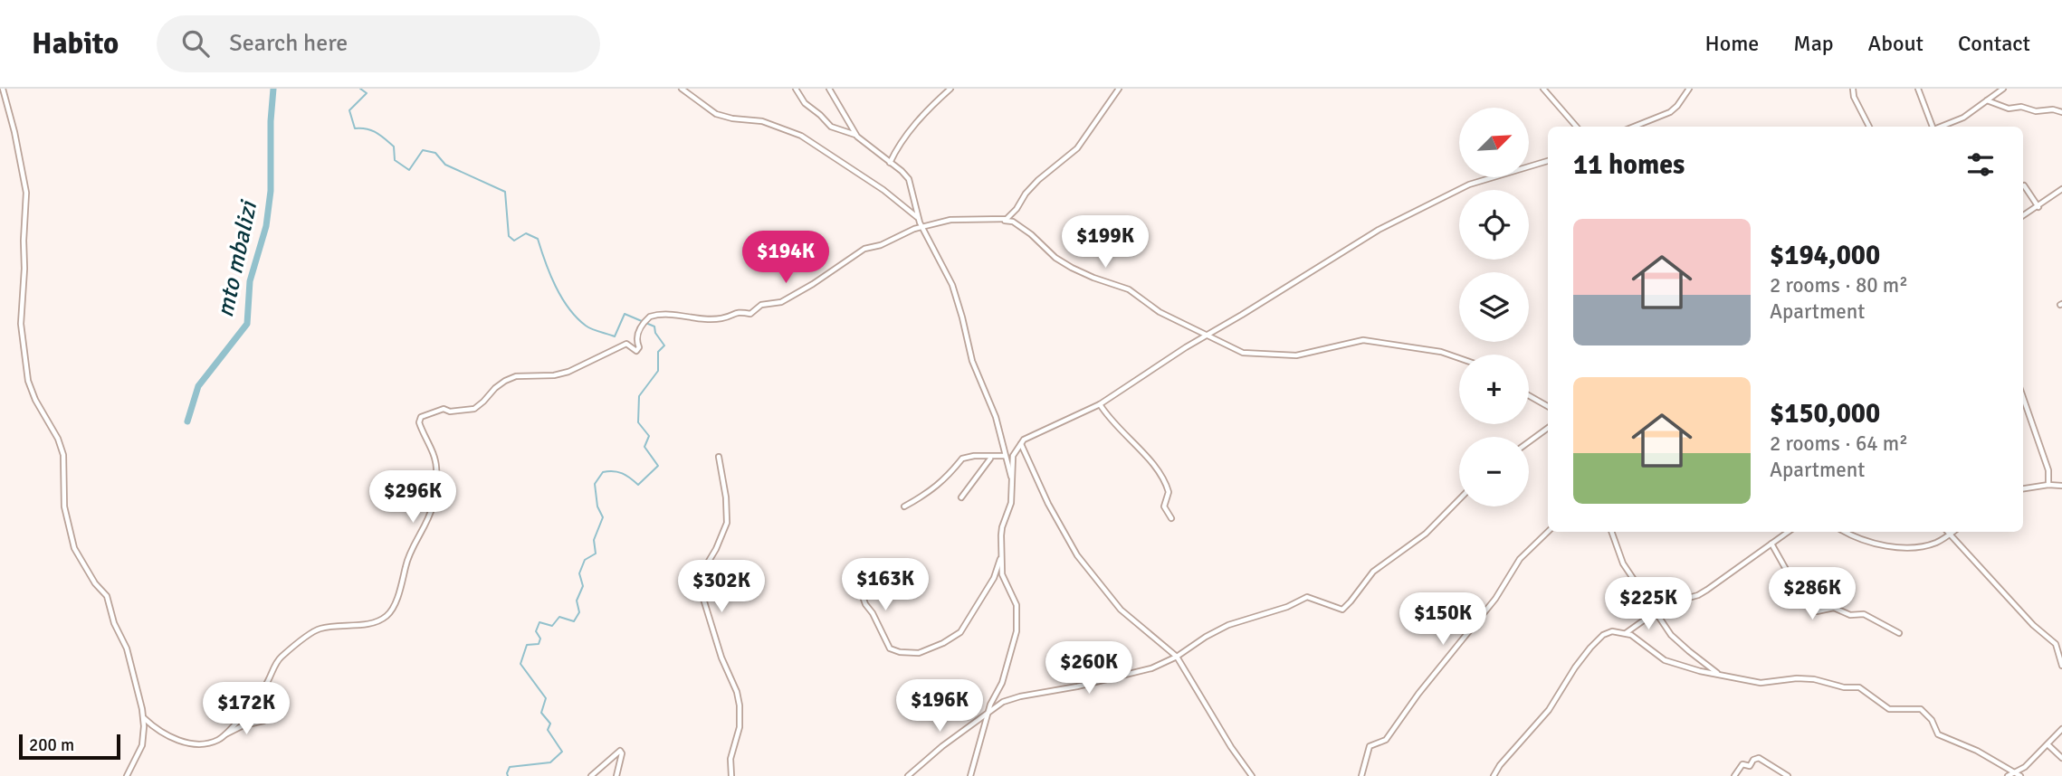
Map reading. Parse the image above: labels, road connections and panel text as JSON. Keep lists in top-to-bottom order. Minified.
{"water":["mto mbalizi"],"scale_bar":"200 m","north":"top right","page":{"header":"Habito","search":"Search here","nav":["Home","Map","About","Contact"],"map_buttons":["+","−"],"heading":"11 homes","list":[{"name":"$194,000","note":"2 rooms · 80 m² · Apartment"},{"name":"$150,000","note":"2 rooms · 64 m² · Apartment"}],"price":["$199K","$194K","$296K","$163K","$302K","$286K","$225K","$150K","$260K","$196K","$172K"],"scale":"200 m"}}
